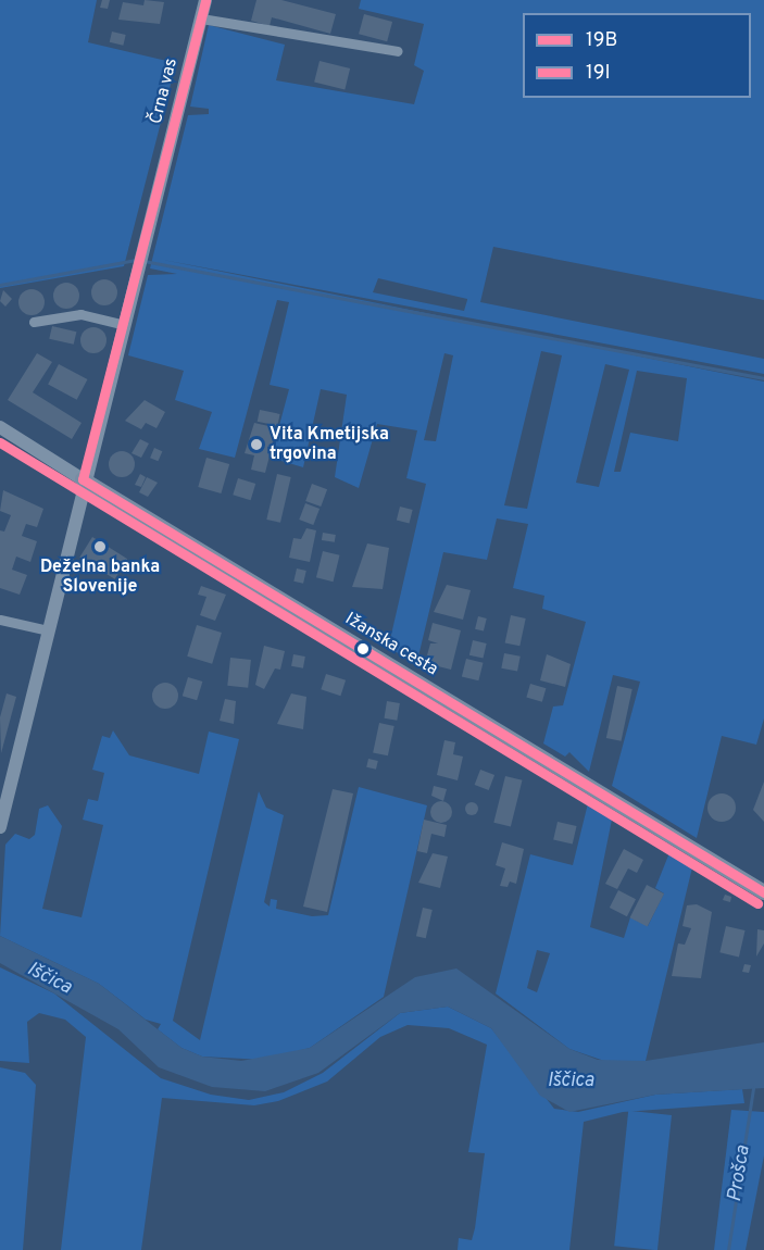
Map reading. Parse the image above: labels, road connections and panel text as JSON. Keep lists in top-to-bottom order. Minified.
{"streets":{"main road":["Ižanska cesta"],"street":["Črna vas"]},"crossings":[["Črna vas","Ižanska cesta"]],"water":["Iščica","Prošca"],"places":["Vita Kmetijska trgovina","Deželna banka Slovenije"],"lines":["transit line 19B","transit line 19I"],"legend":["19B","19I"]}
